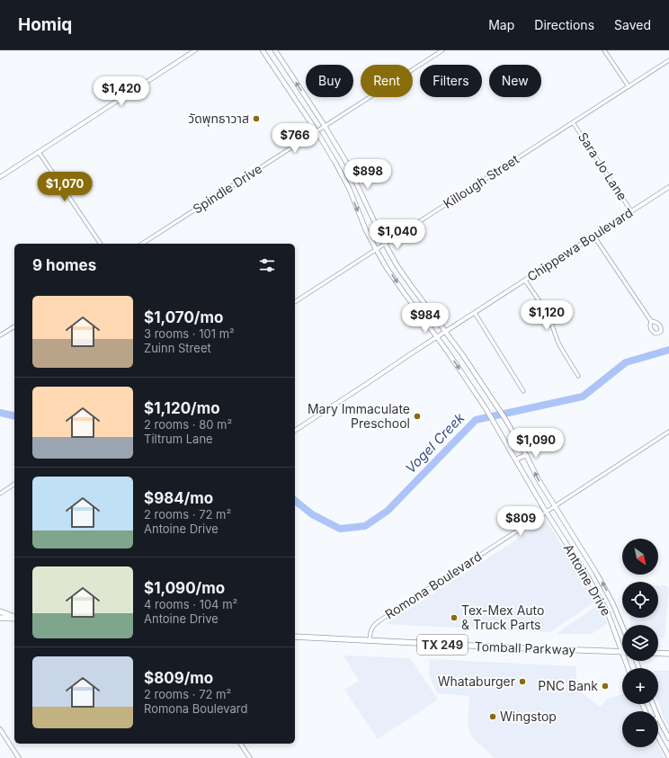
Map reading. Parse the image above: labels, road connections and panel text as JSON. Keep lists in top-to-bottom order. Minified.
{"streets":{"main road":["Antoine Drive","TX 249","Tomball Parkway"],"street":["Sara Jo Lane","Killough Street","Spindle Drive","Chippewa Boulevard","Romona Boulevard"]},"crossings":[["Sara Jo Lane","Killough Street"],["Sara Jo Lane","Chippewa Boulevard"],["Killough Street","Antoine Drive"],["Spindle Drive","Antoine Drive"],["Chippewa Boulevard","Antoine Drive"],["Antoine Drive","Romona Boulevard"],["Antoine Drive","Tomball Parkway"],["Romona Boulevard","Tomball Parkway"]],"water":["Vogel Creek"],"places":["วัดพุทธาวาส","Mary Immaculate Preschool","Tex-Mex Auto & Truck Parts","Whataburger","PNC Bank","Wingstop"],"north":"bottom right","page":{"header":"Homiq","nav":["Map","Directions","Saved"],"chip":["Buy","Rent","Filters","New"],"price":["$1,420","$766","$898","$1,070","$1,040","$1,120","$984","$1,090","$809"],"heading":"9 homes","list":[{"name":"$1,070/mo","note":"3 rooms · 101 m² · Zuinn Street"},{"name":"$1,120/mo","note":"2 rooms · 80 m² · Tiltrum Lane"},{"name":"$984/mo","note":"2 rooms · 72 m² · Antoine Drive"},{"name":"$1,090/mo","note":"4 rooms · 104 m² · Antoine Drive"},{"name":"$809/mo","note":"2 rooms · 72 m² · Romona Boulevard"}],"map_buttons":["+","−"]}}
